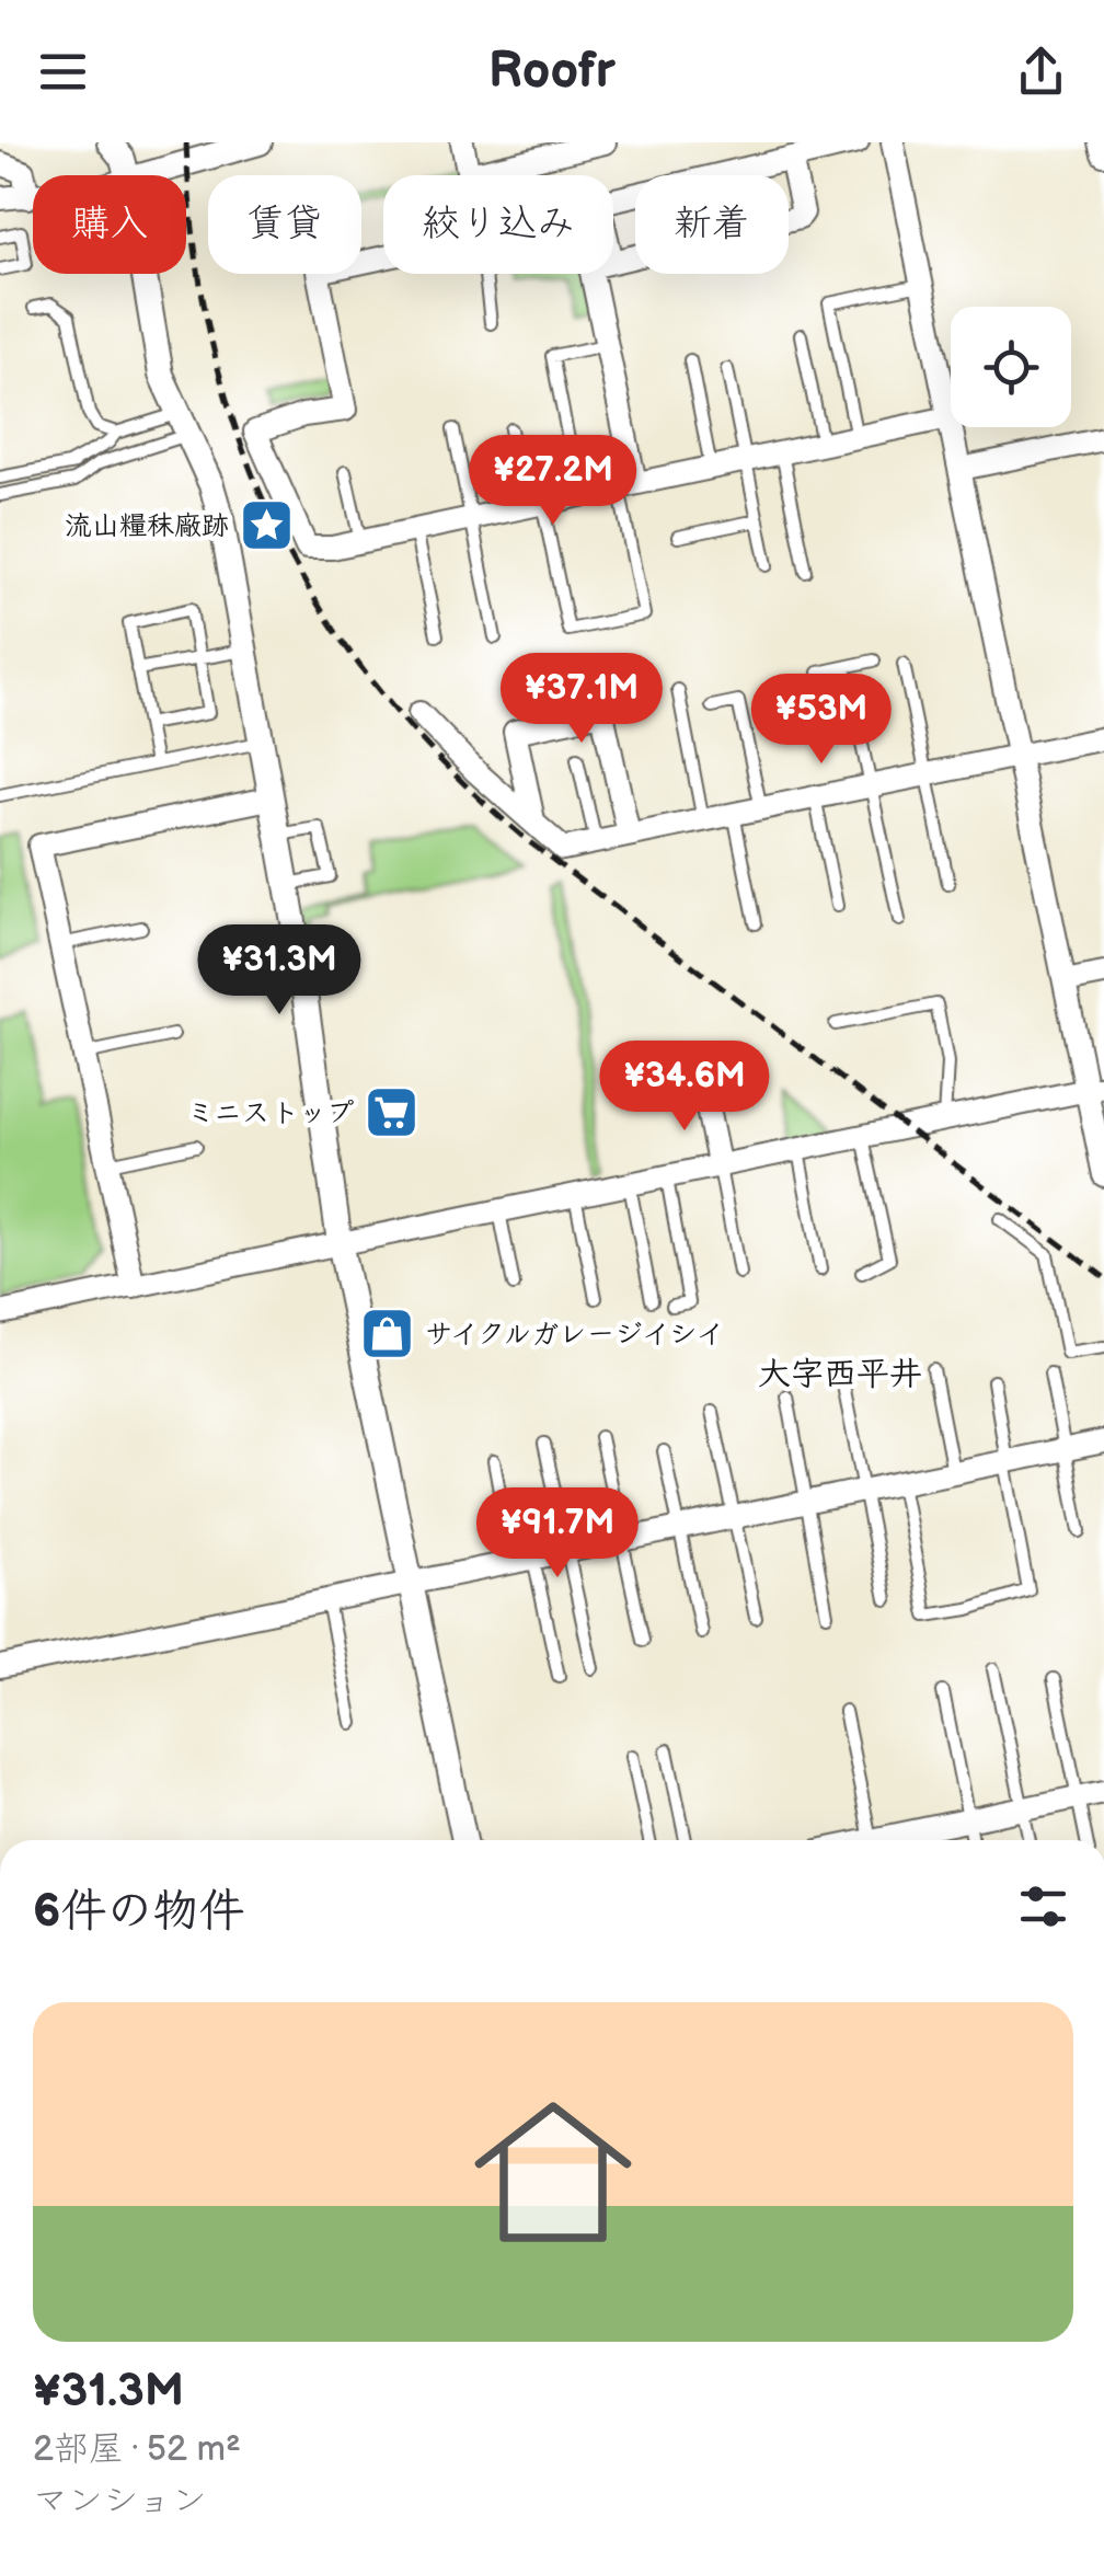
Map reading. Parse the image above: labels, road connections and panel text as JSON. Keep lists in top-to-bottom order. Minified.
{"districts":["大字西平井"],"places":{"place":["流山糧秣廠跡"],"supermarket":["ミニストップ"],"shop":["サイクルガレージイシイ"]},"page":{"header":"Roofr","chip":["購入","賃貸","絞り込み","新着"],"price":["¥27.2M","¥37.1M","¥53M","¥31.3M","¥34.6M","¥91.7M"],"heading":"6件の物件","list":[{"name":"¥31.3M","note":"2部屋 · 52 m² · マンション"}]}}
